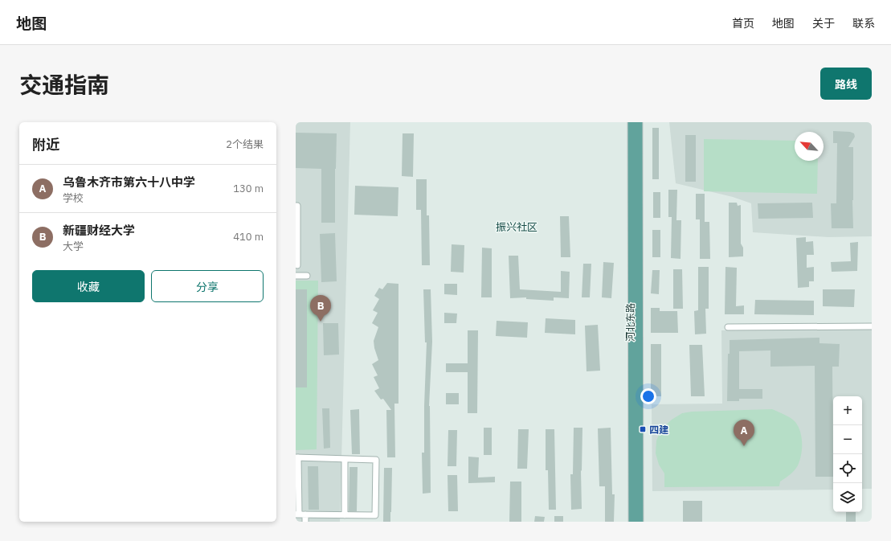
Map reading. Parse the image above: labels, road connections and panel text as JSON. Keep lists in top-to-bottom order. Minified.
{"streets":{"main road":["河北东路"]},"districts":["振兴社区"],"places":{"transit":["四建"]},"north":"top left","page":{"header":"地图","nav":["首页","地图","关于","联系"],"title":"交通指南","buttons":["路线",["收藏","分享"]],"heading":["附近","2个结果"],"list":[{"mark":"A","name":"乌鲁木齐市第六十八中学","note":"学校","value":"130 m"},{"mark":"B","name":"新疆财经大学","note":"大学","value":"410 m"}],"pins":["B","A"],"map_buttons":["+","−"]}}
